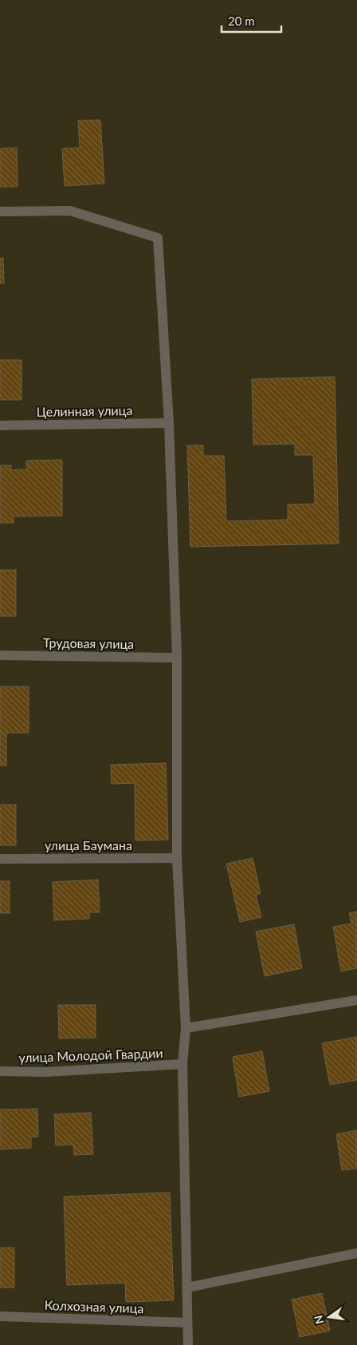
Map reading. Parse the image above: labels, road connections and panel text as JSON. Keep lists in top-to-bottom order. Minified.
{"streets":{"street":["Целинная улица","Трудовая улица","улица Баумана","улица Молодой Гвардии","Колхозная улица"]},"scale_bar":"20 m","north":"left"}
